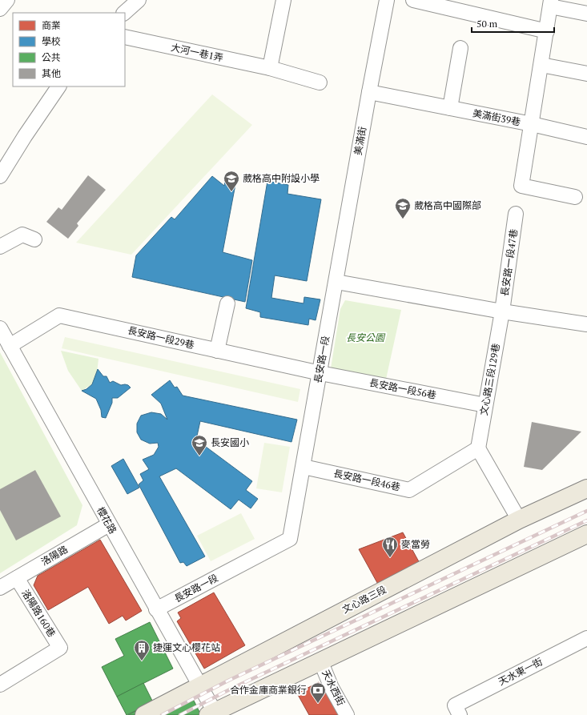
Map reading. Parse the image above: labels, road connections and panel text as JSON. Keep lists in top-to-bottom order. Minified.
{"streets":{"main road":["文心路三段"],"street":["大河一巷1弄","美滿街39巷","美滿街","長安路一段47巷","長安路一段29巷","長安路一段","文心路三段129巷","長安路一段56巷","長安路一段46巷","櫻花路","洛陽路","洛陽路160巷","天水東一街","天水西街"]},"crossings":[["美滿街39巷","美滿街"],["美滿街","長安路一段"],["長安路一段47巷","文心路三段129巷"],["長安路一段29巷","長安路一段"],["長安路一段29巷","長安路一段56巷"],["長安路一段29巷","櫻花路"],["長安路一段","長安路一段56巷"],["長安路一段","長安路一段46巷"],["長安路一段","櫻花路"],["文心路三段129巷","長安路一段56巷"],["文心路三段129巷","長安路一段46巷"],["櫻花路","洛陽路"],["櫻花路","文心路三段"],["洛陽路","洛陽路160巷"]],"parks":["長安公園"],"places":{"school or university":["葳格高中附設小學","葳格高中國際部","長安國小"],"restaurant":["麥當勞"],"building":["捷運文心櫻花站"],"bank":["合作金庫商業銀行"]},"legend":["商業","學校","公共","其他"],"scale_bar":"50 m"}
